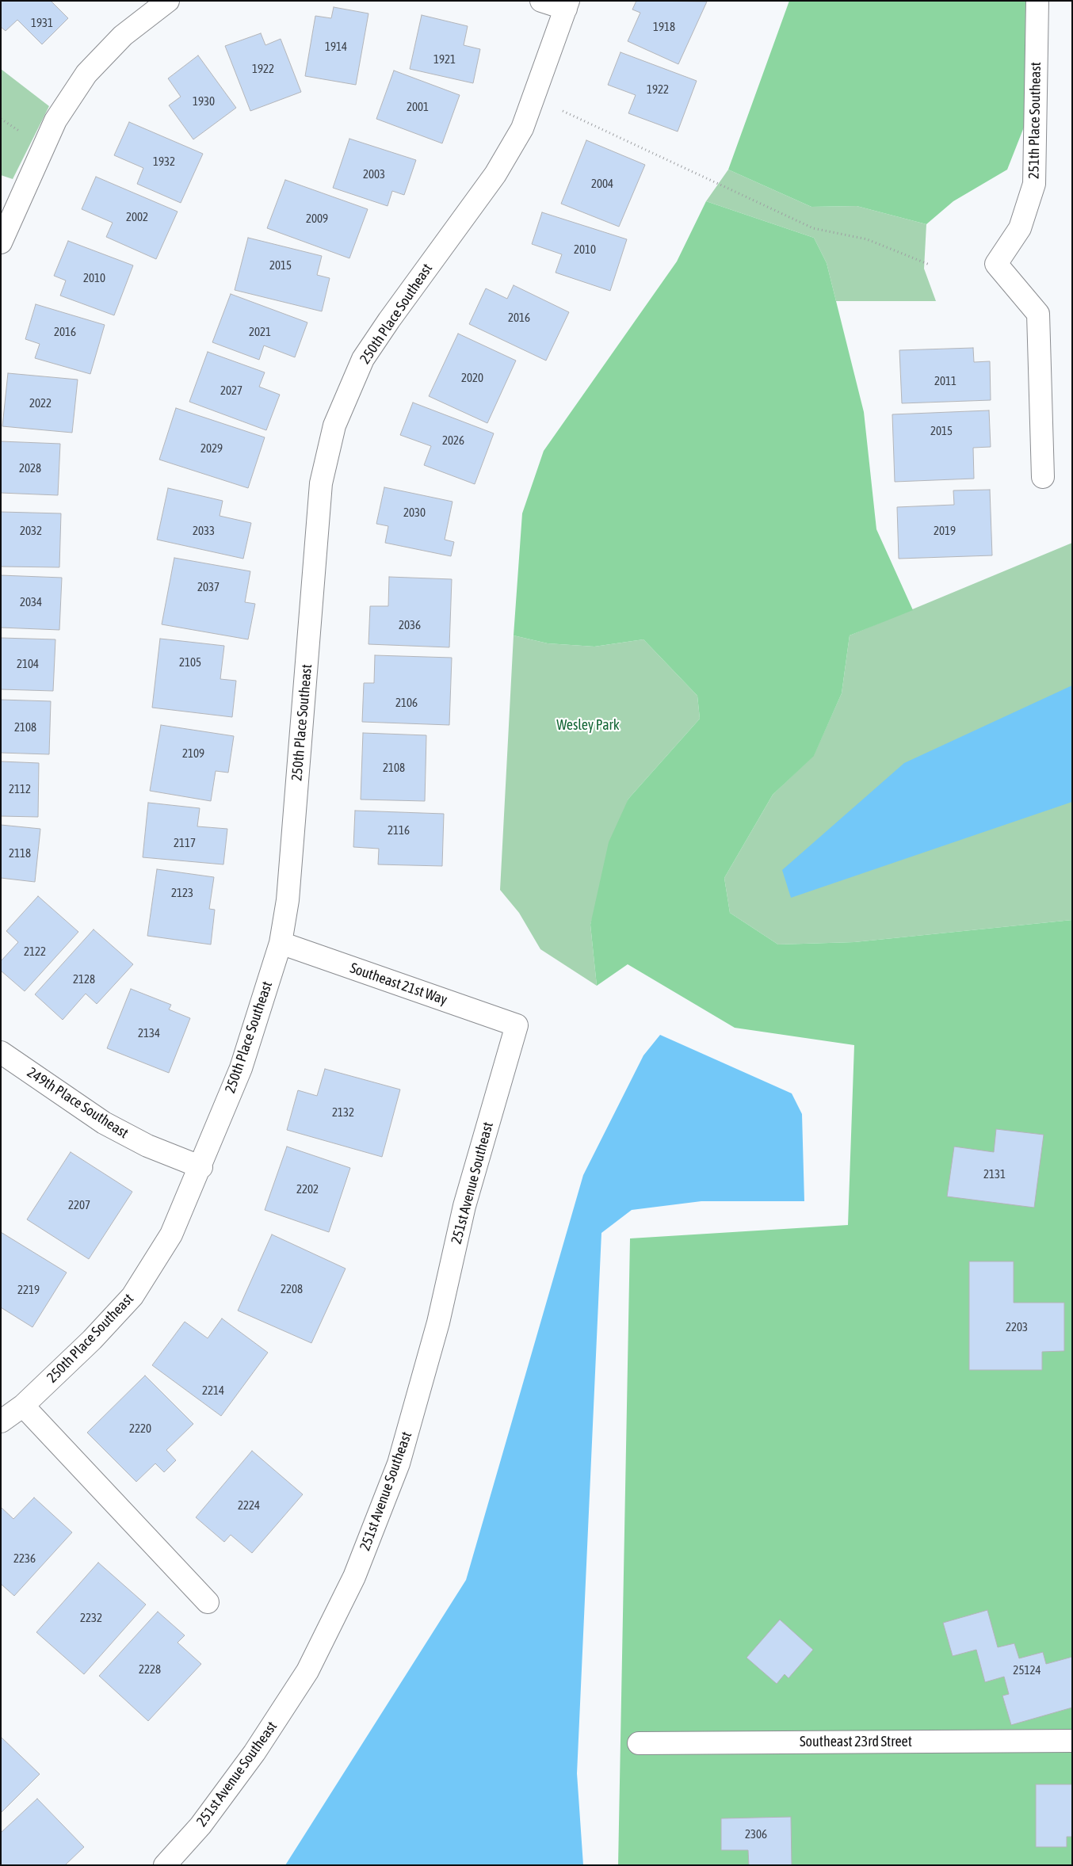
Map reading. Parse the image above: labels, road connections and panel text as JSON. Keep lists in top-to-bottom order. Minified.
{"streets":{"street":["251th Place Southeast","250th Place Southeast","Southeast 21st Way","249th Place Southeast","251st Avenue Southeast","Southeast 23rd Street"]},"crossings":[["250th Place Southeast","Southeast 21st Way"],["250th Place Southeast","249th Place Southeast"],["Southeast 21st Way","251st Avenue Southeast"]],"parks":["Wesley Park"],"house_numbers":["1931","1918","1914","1921","1922","1922","1930","2001","1932","2003","2004","2002","2009","2010","2015","2010","2016","2016","2021","2020","2011","2027","2022","2015","2026","2029","2028","2030","2032","2033","2019","2037","2034","2036","2105","2104","2106","2108","2109","2108","2112","2116","2117","2118","2123","2122","2128","2134","2132","2131","2202","2207","2208","2219","2203","2214","2220","2224","2236","2232","2228","25124","2306"]}
